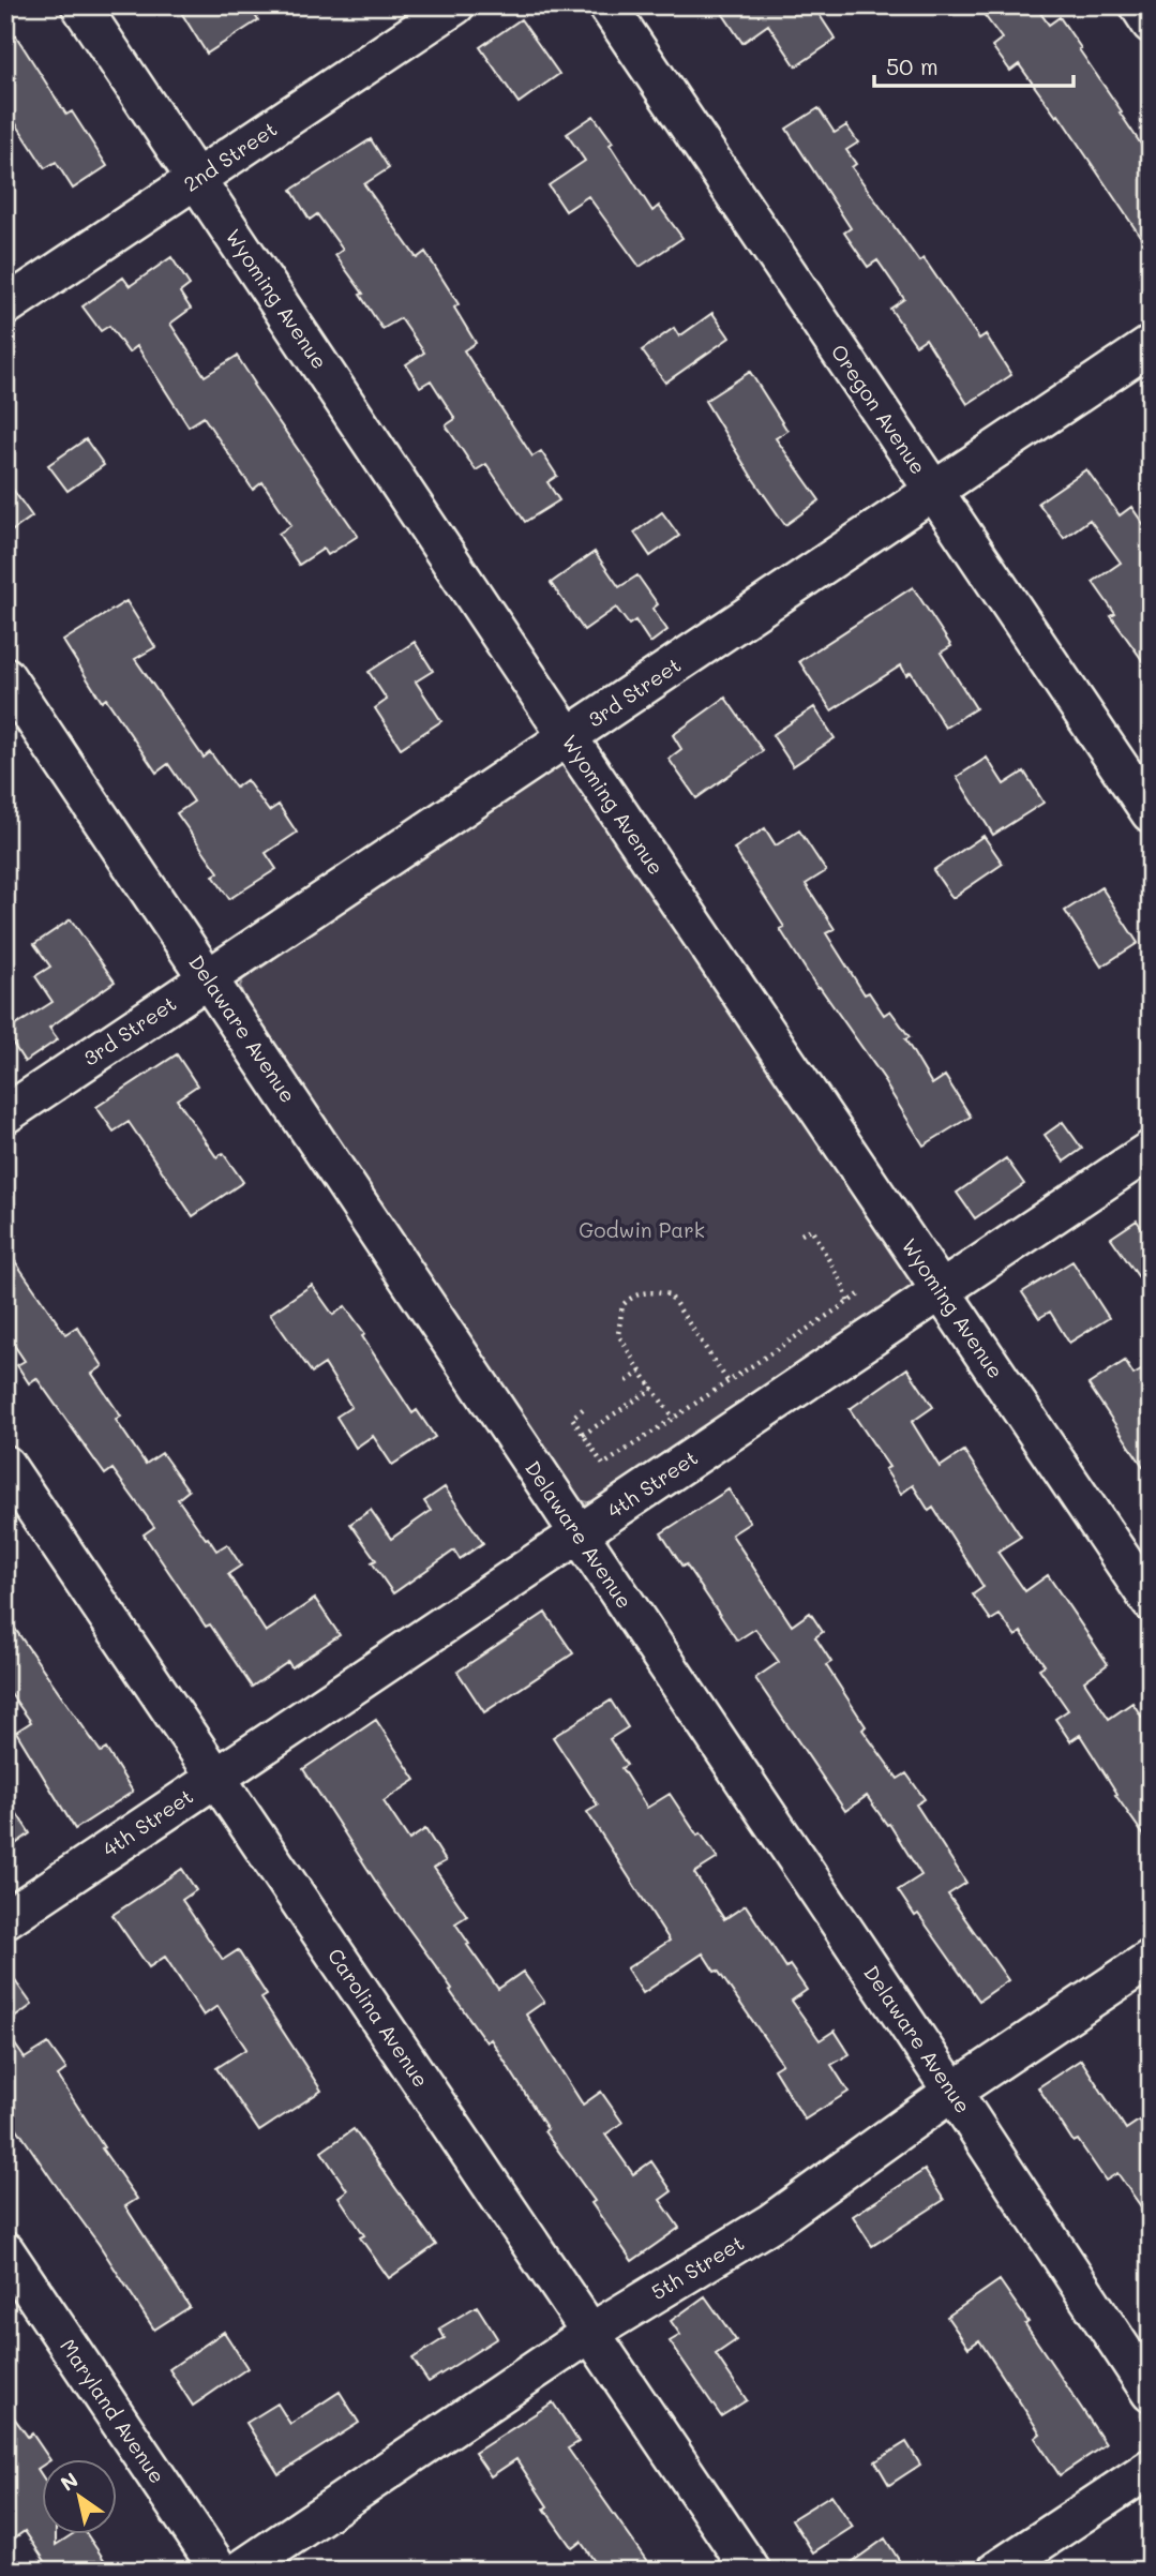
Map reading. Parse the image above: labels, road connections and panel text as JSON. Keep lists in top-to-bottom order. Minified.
{"streets":{"street":["2nd Street","Wyoming Avenue","Oregon Avenue","3rd Street","Delaware Avenue","4th Street","Carolina Avenue","5th Street","Maryland Avenue"]},"crossings":[["2nd Street","Wyoming Avenue"],["Wyoming Avenue","3rd Street"],["Wyoming Avenue","4th Street"],["Oregon Avenue","3rd Street"],["3rd Street","Delaware Avenue"],["Delaware Avenue","4th Street"],["Delaware Avenue","5th Street"],["4th Street","Carolina Avenue"],["Carolina Avenue","5th Street"]],"parks":["Godwin Park"],"scale_bar":"50 m","north":"top left"}
